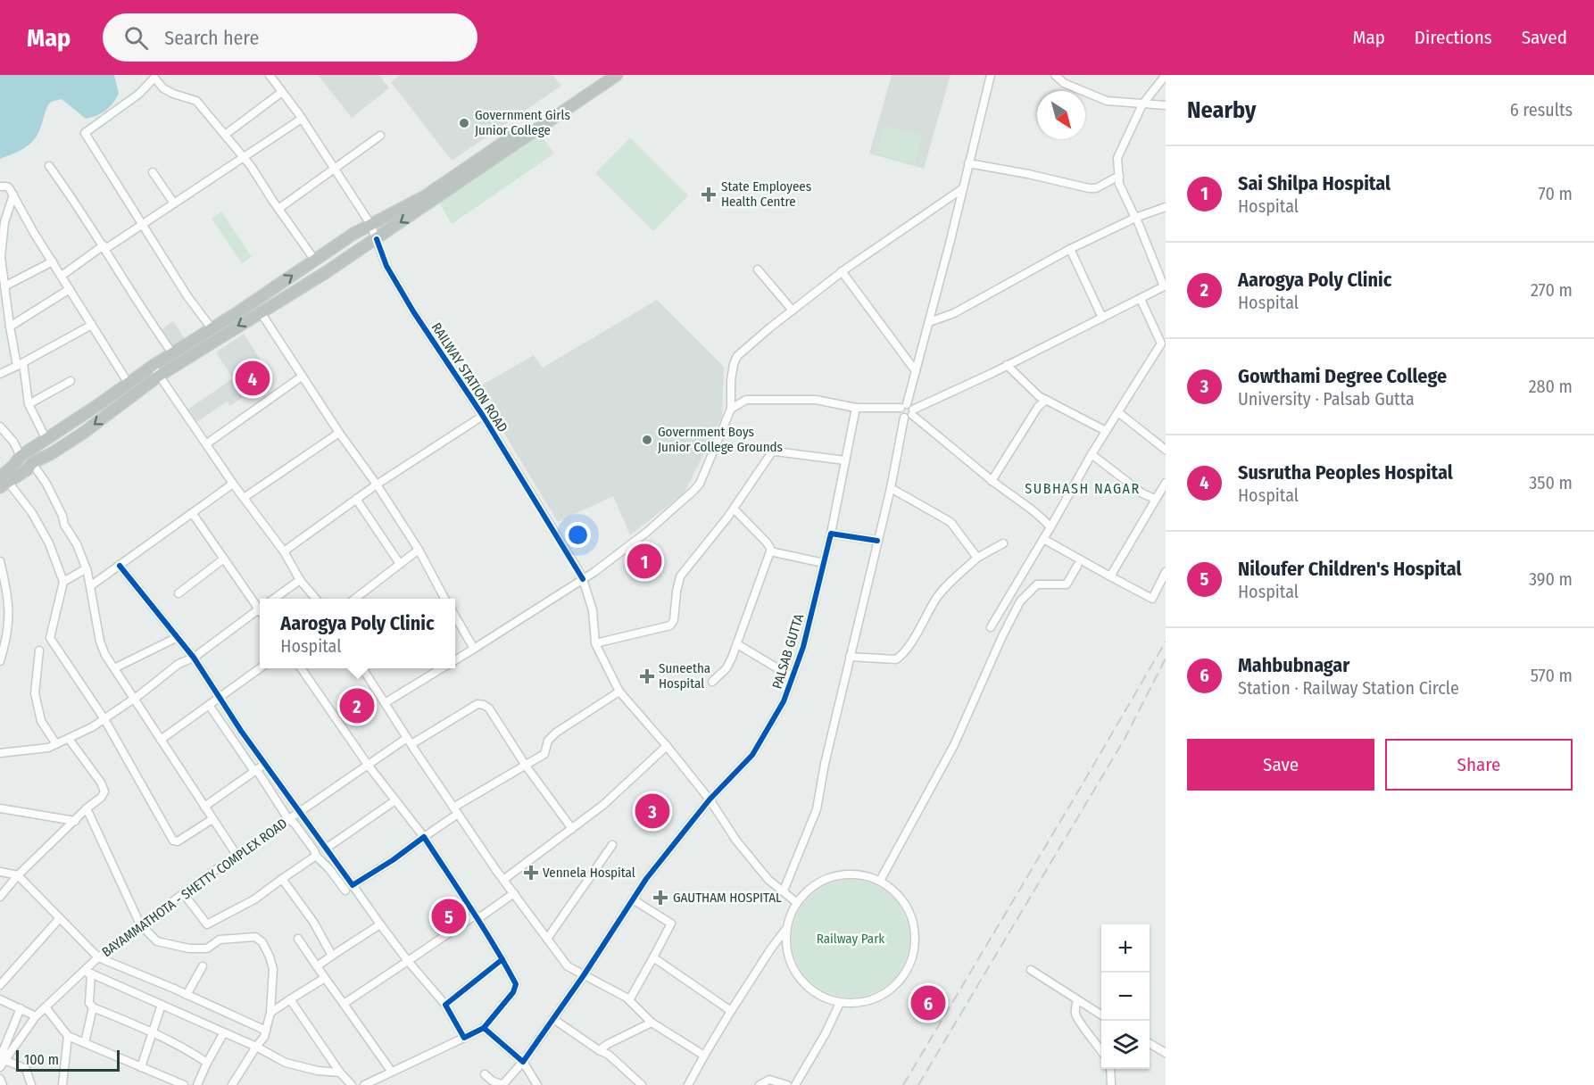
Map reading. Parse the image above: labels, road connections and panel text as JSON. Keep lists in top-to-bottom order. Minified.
{"streets":{"street":["RAILWAY STATION ROAD","PALSAB GUTTA","BAYAMMATHOTA - SHETTY COMPLEX ROAD"]},"districts":["SUBHASH NAGAR"],"parks":["Railway Park"],"places":{"other":["Government Girls Junior College","Government Boys Junior College Grounds"],"health":["State Employees Health Centre","Suneetha Hospital","Vennela Hospital","GAUTHAM HOSPITAL"]},"scale_bar":"100 m","north":"bottom right","page":{"header":"Map","search":"Search here","nav":["Map","Directions","Saved"],"heading":["Nearby","6 results"],"list":[{"mark":"1","name":"Sai Shilpa Hospital","note":"Hospital","value":"70 m"},{"mark":"2","name":"Aarogya Poly Clinic","note":"Hospital","value":"270 m"},{"mark":"3","name":"Gowthami Degree College","note":"University · Palsab Gutta","value":"280 m"},{"mark":"4","name":"Susrutha Peoples Hospital","note":"Hospital","value":"350 m"},{"mark":"5","name":"Niloufer Children's Hospital","note":"Hospital","value":"390 m"},{"mark":"6","name":"Mahbubnagar","note":"Station · Railway Station Circle","value":"570 m"}],"pins":["4","1","2","3","5","6"],"popup":["Aarogya Poly Clinic","Hospital"],"buttons":["Save","Share"],"map_buttons":["+","−"],"scale":"100 m"}}
